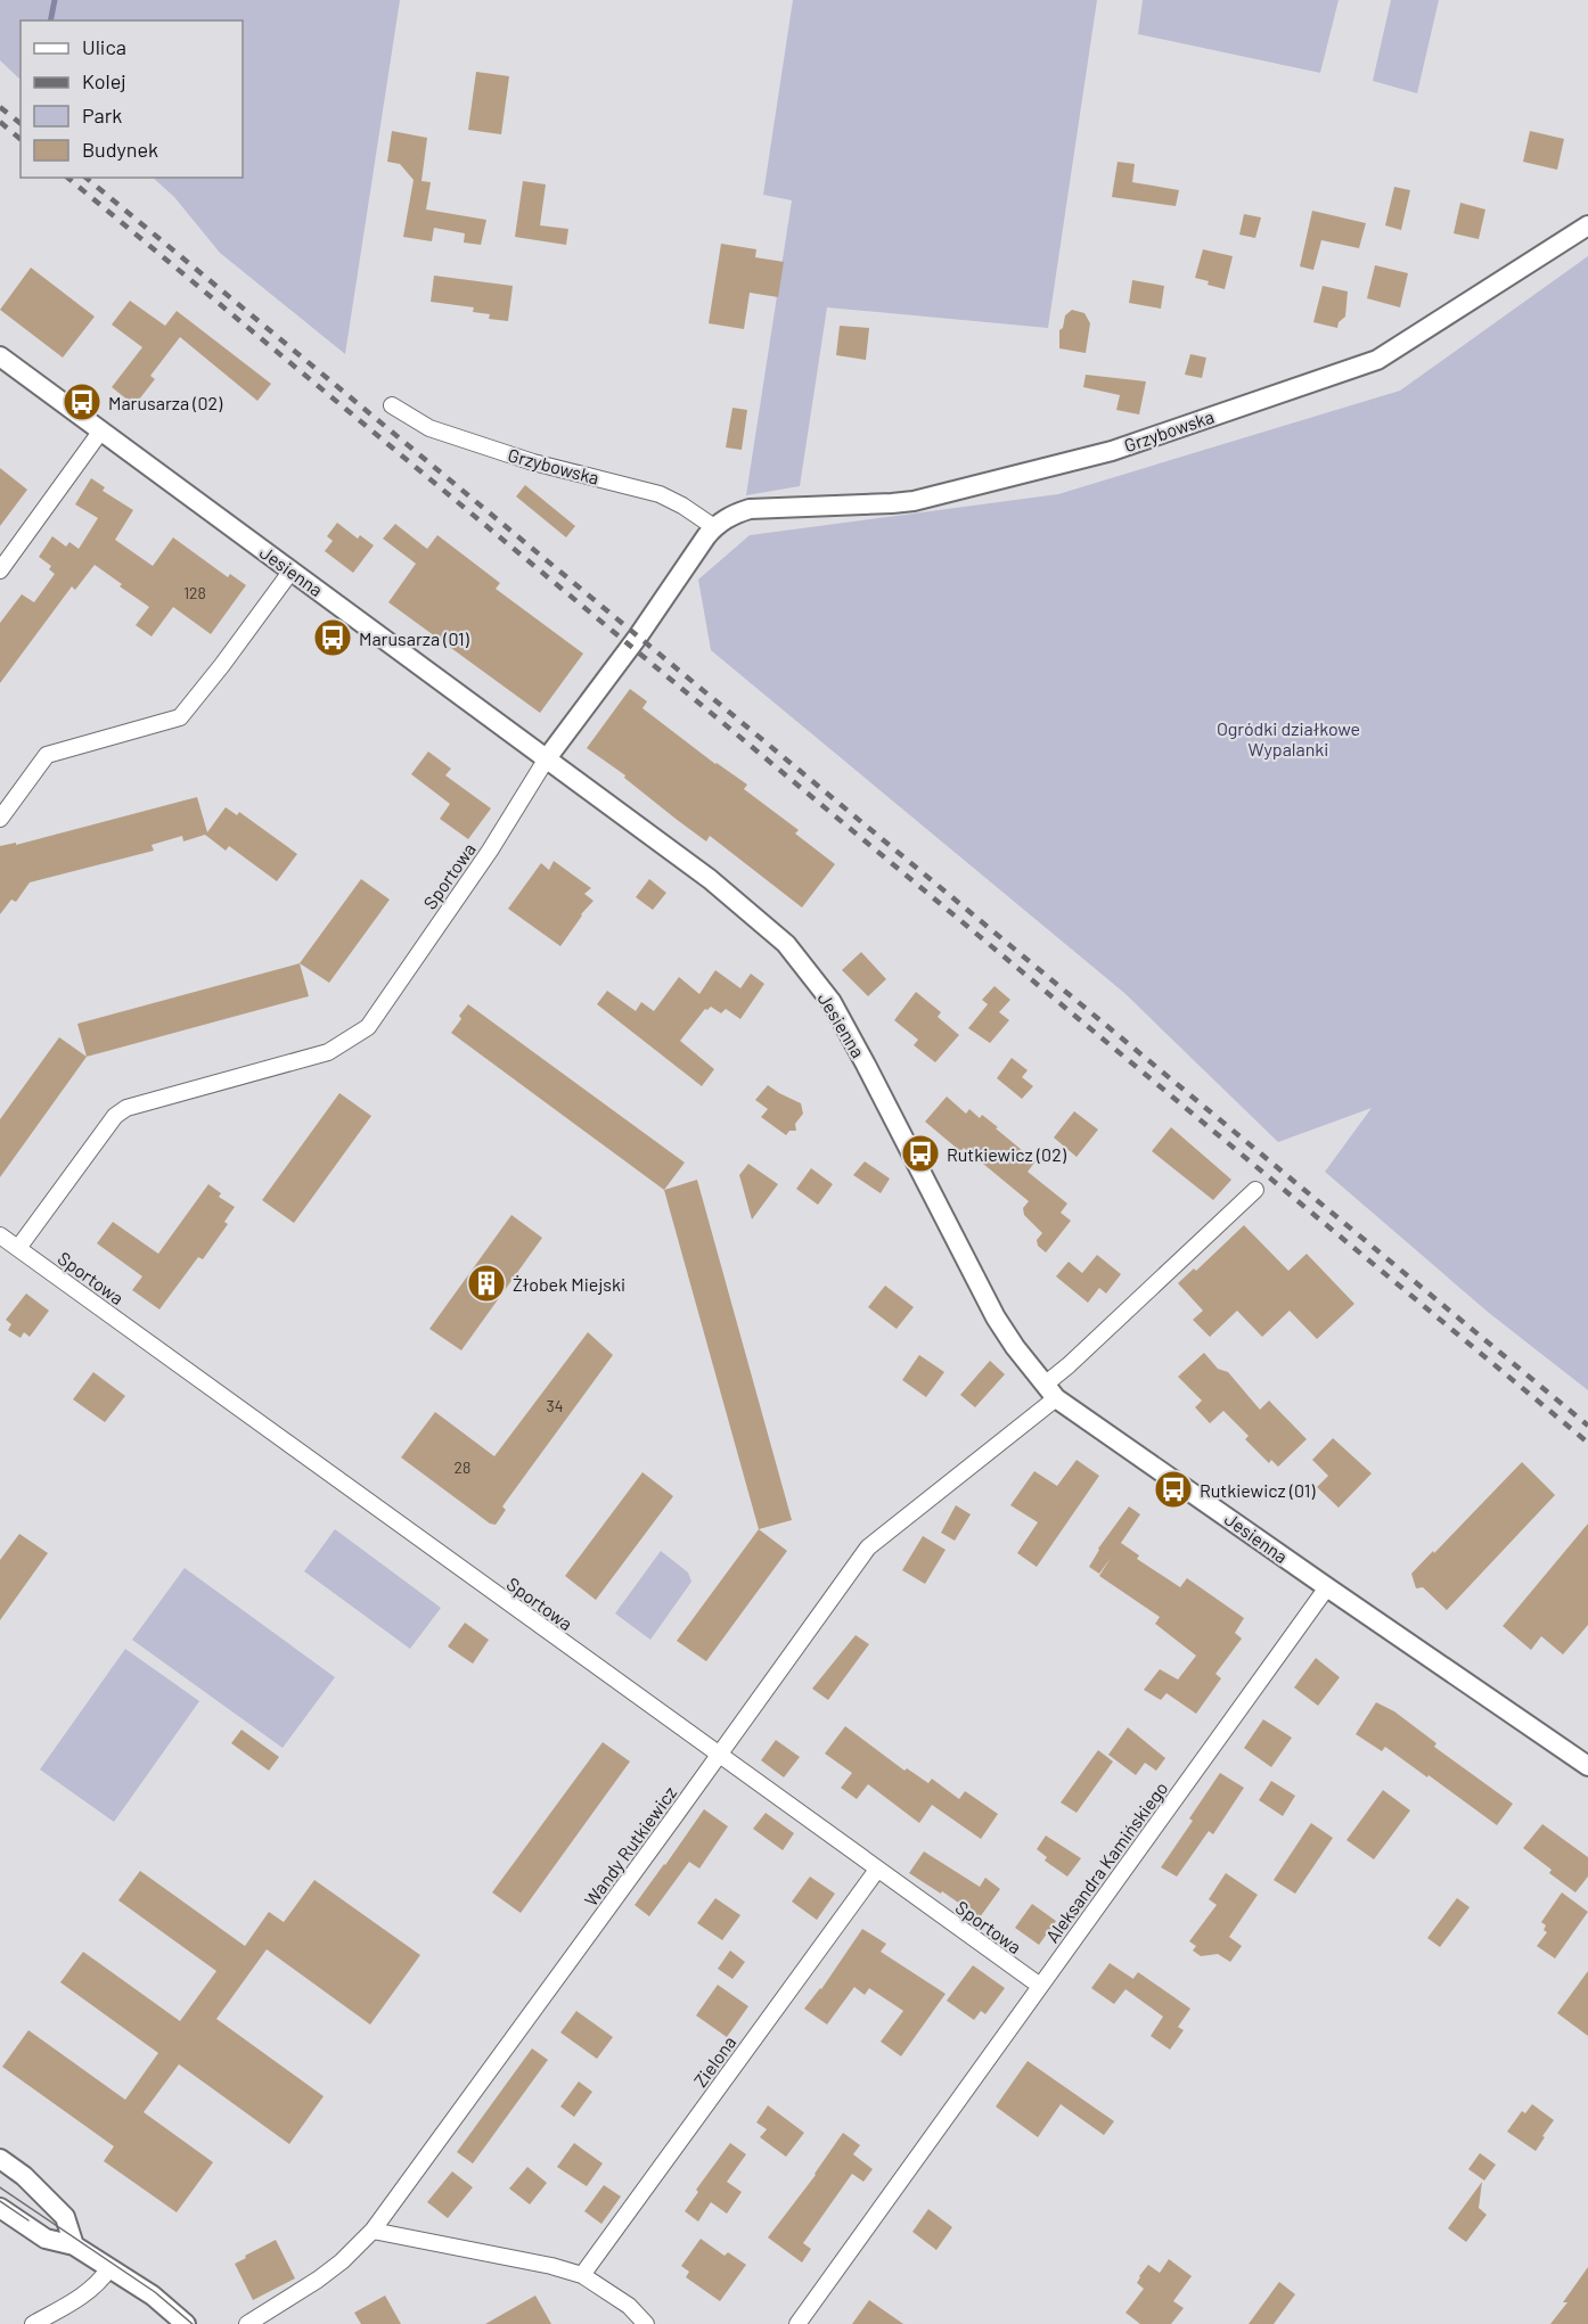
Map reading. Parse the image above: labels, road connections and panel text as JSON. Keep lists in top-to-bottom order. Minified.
{"streets":{"street":["Grzybowska","Jesienna","Sportowa","Wandy Rutkiewicz","Aleksandra Kamińskiego","Zielona"]},"crossings":[["Grzybowska","Jesienna"],["Grzybowska","Sportowa"],["Jesienna","Sportowa"],["Jesienna","Wandy Rutkiewicz"],["Jesienna","Aleksandra Kamińskiego"],["Sportowa","Wandy Rutkiewicz"],["Sportowa","Aleksandra Kamińskiego"],["Sportowa","Zielona"]],"parks":["Ogródki działkowe Wypalanki"],"places":{"bus stop":["Marusarza (02)","Marusarza (01)","Rutkiewicz (02)","Rutkiewicz (01)"],"building":["Żłobek Miejski"]},"house_numbers":["128","34","28"],"legend":["Ulica","Kolej","Park","Budynek"]}
